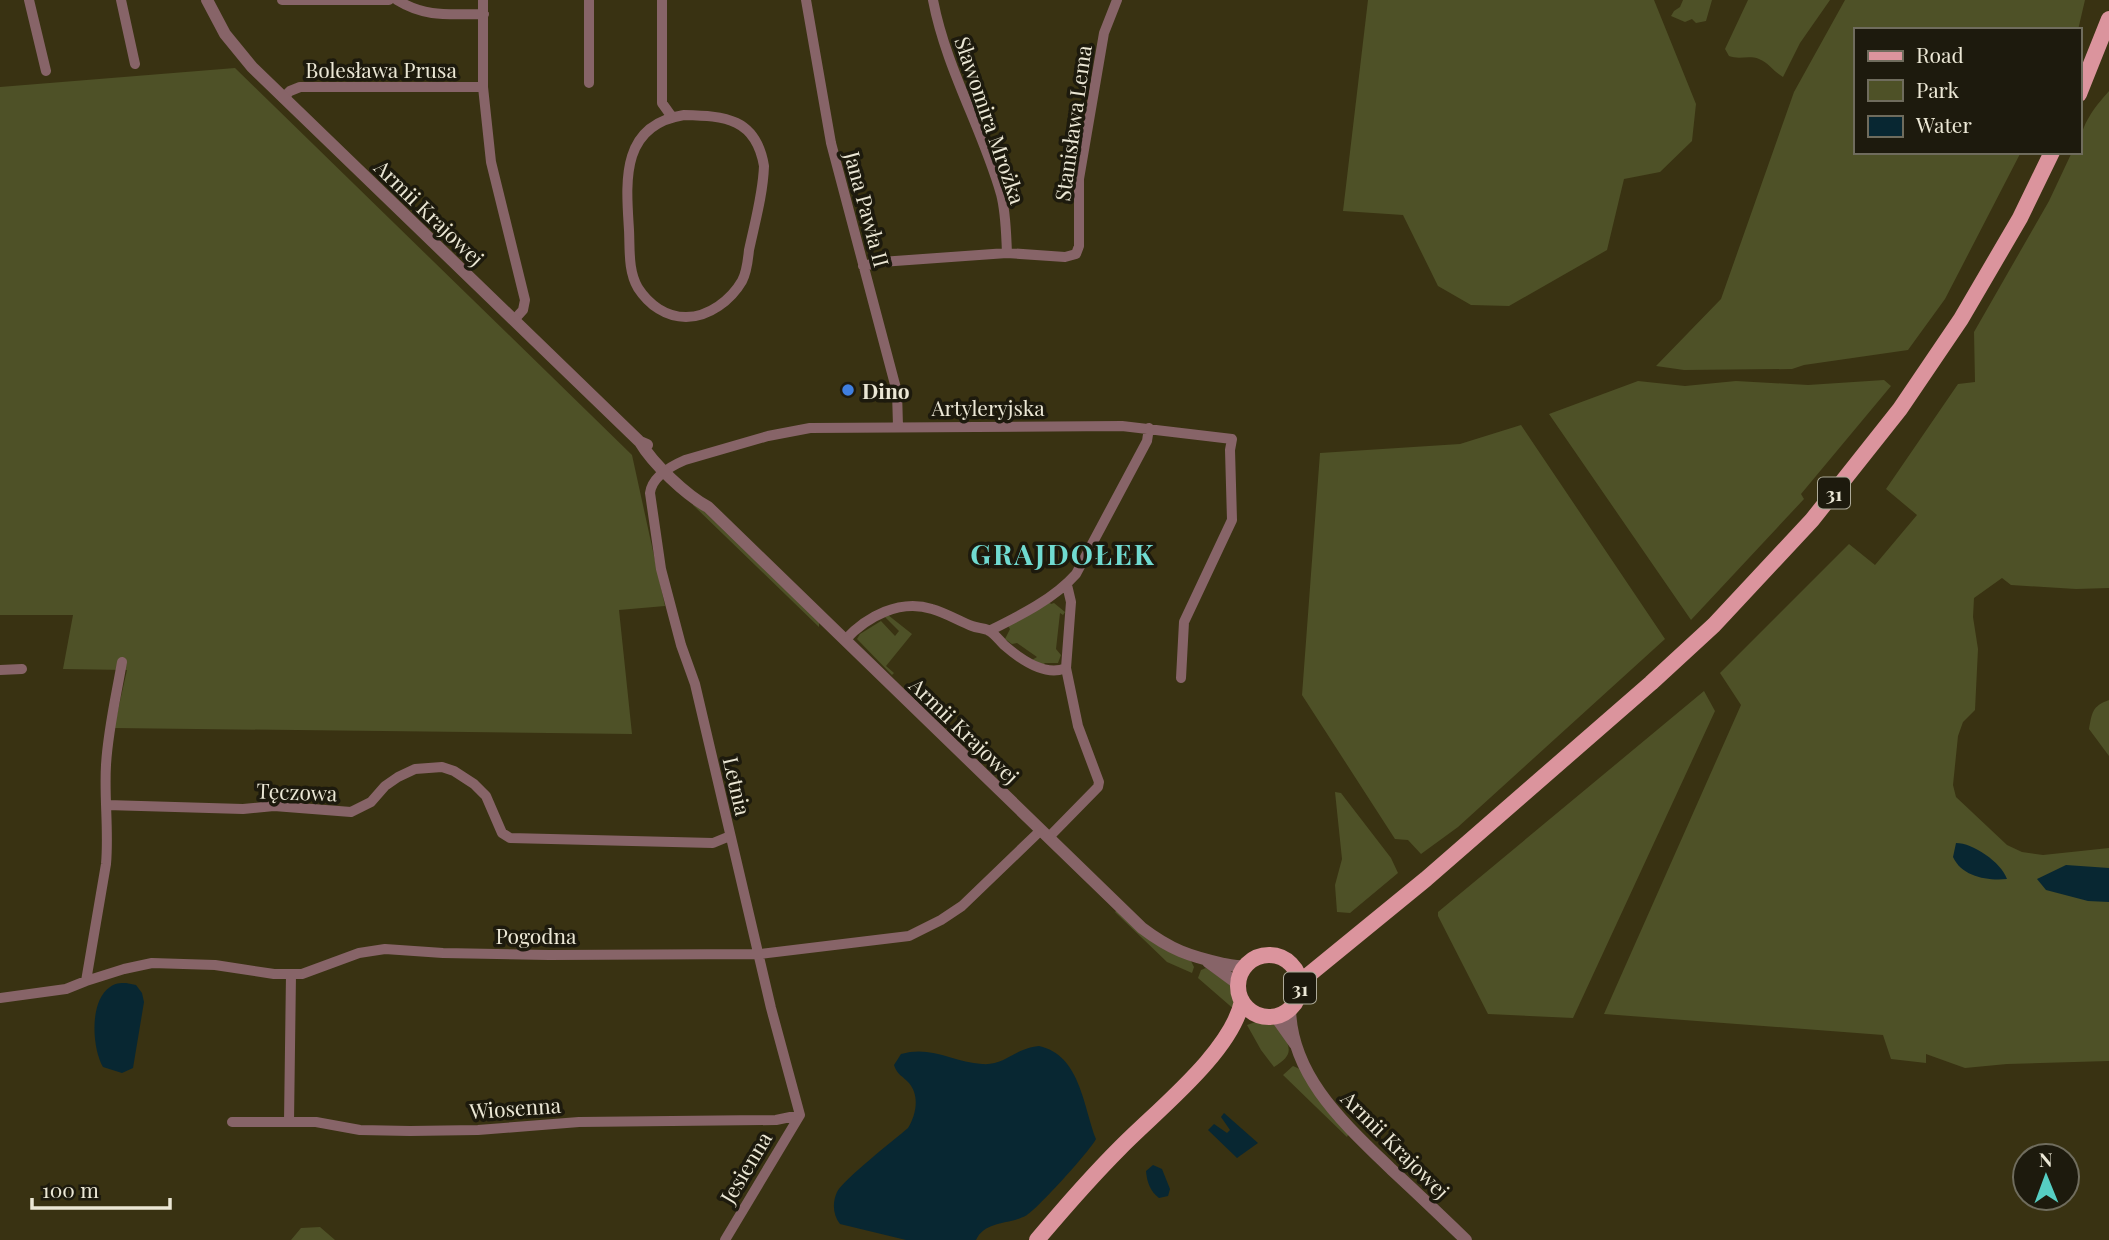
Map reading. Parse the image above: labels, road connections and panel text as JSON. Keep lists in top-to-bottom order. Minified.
{"streets":{"main road":["31"],"street":["Bolesława Prusa","Sławomira Mrożka","Stanisława Lema","Jana Pawła II","Armii Krajowej","Artyleryjska","Letnia","Tęczowa","Pogodna","Wiosenna","Jesienna"]},"crossings":[["Bolesława Prusa","Armii Krajowej"],["Sławomira Mrożka","Stanisława Lema"],["Jana Pawła II","Artyleryjska"],["Armii Krajowej","Artyleryjska"],["Armii Krajowej","31"],["Armii Krajowej","Letnia"],["Armii Krajowej","Pogodna"],["Artyleryjska","Letnia"],["Letnia","Tęczowa"],["Letnia","Pogodna"],["Letnia","Wiosenna"],["Letnia","Jesienna"],["Wiosenna","Jesienna"]],"districts":["GRAJDOŁEK"],"places":["Dino"],"legend":["Road","Park","Water"],"scale_bar":"100 m","north":"top"}
